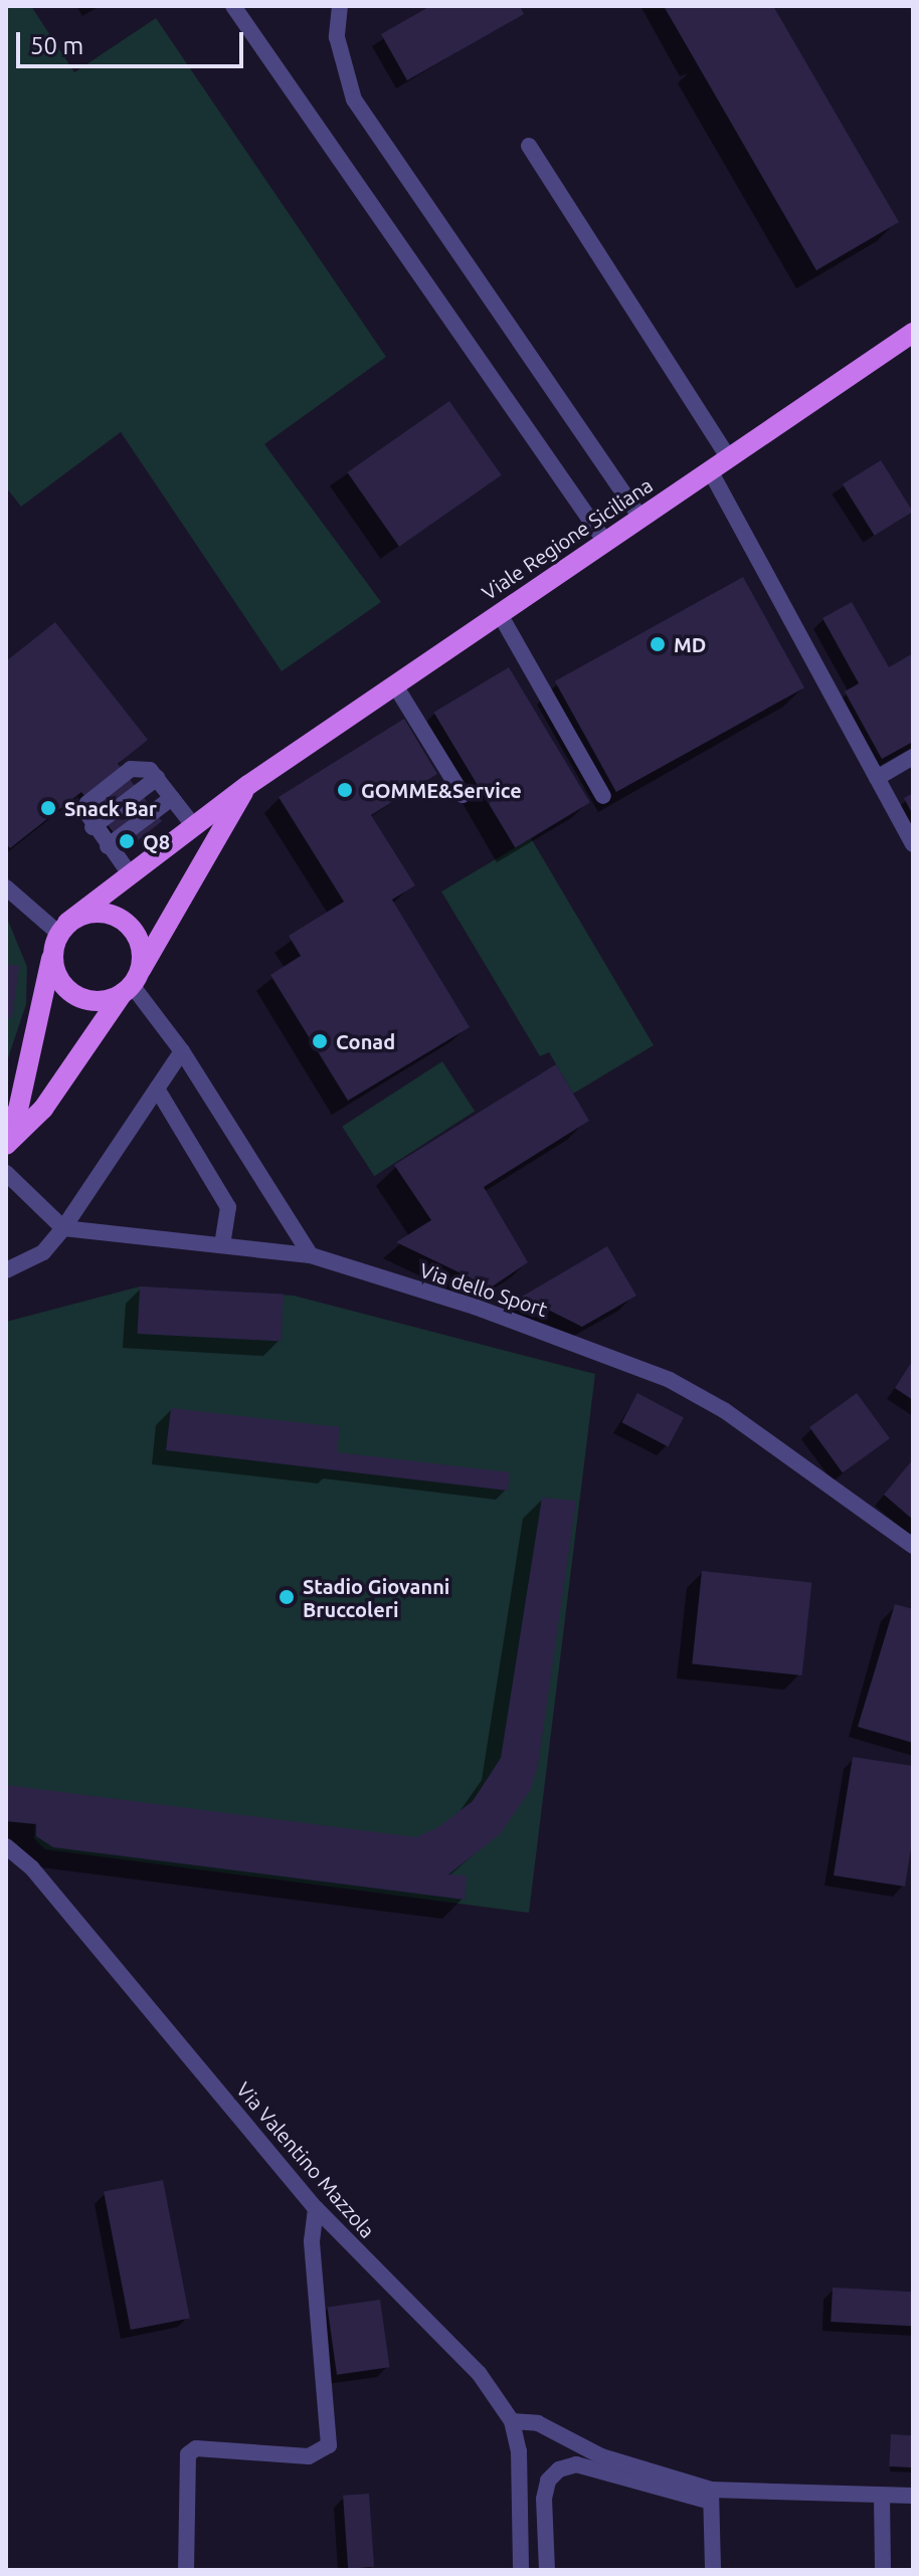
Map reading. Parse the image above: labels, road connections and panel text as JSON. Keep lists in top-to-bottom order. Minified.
{"streets":{"main road":["Viale Regione Siciliana"],"street":["Via dello Sport","Via Valentino Mazzola"]},"places":["MD","GOMME&Service","Snack Bar","Q8","Conad","Stadio Giovanni Bruccoleri"],"scale_bar":"50 m"}
